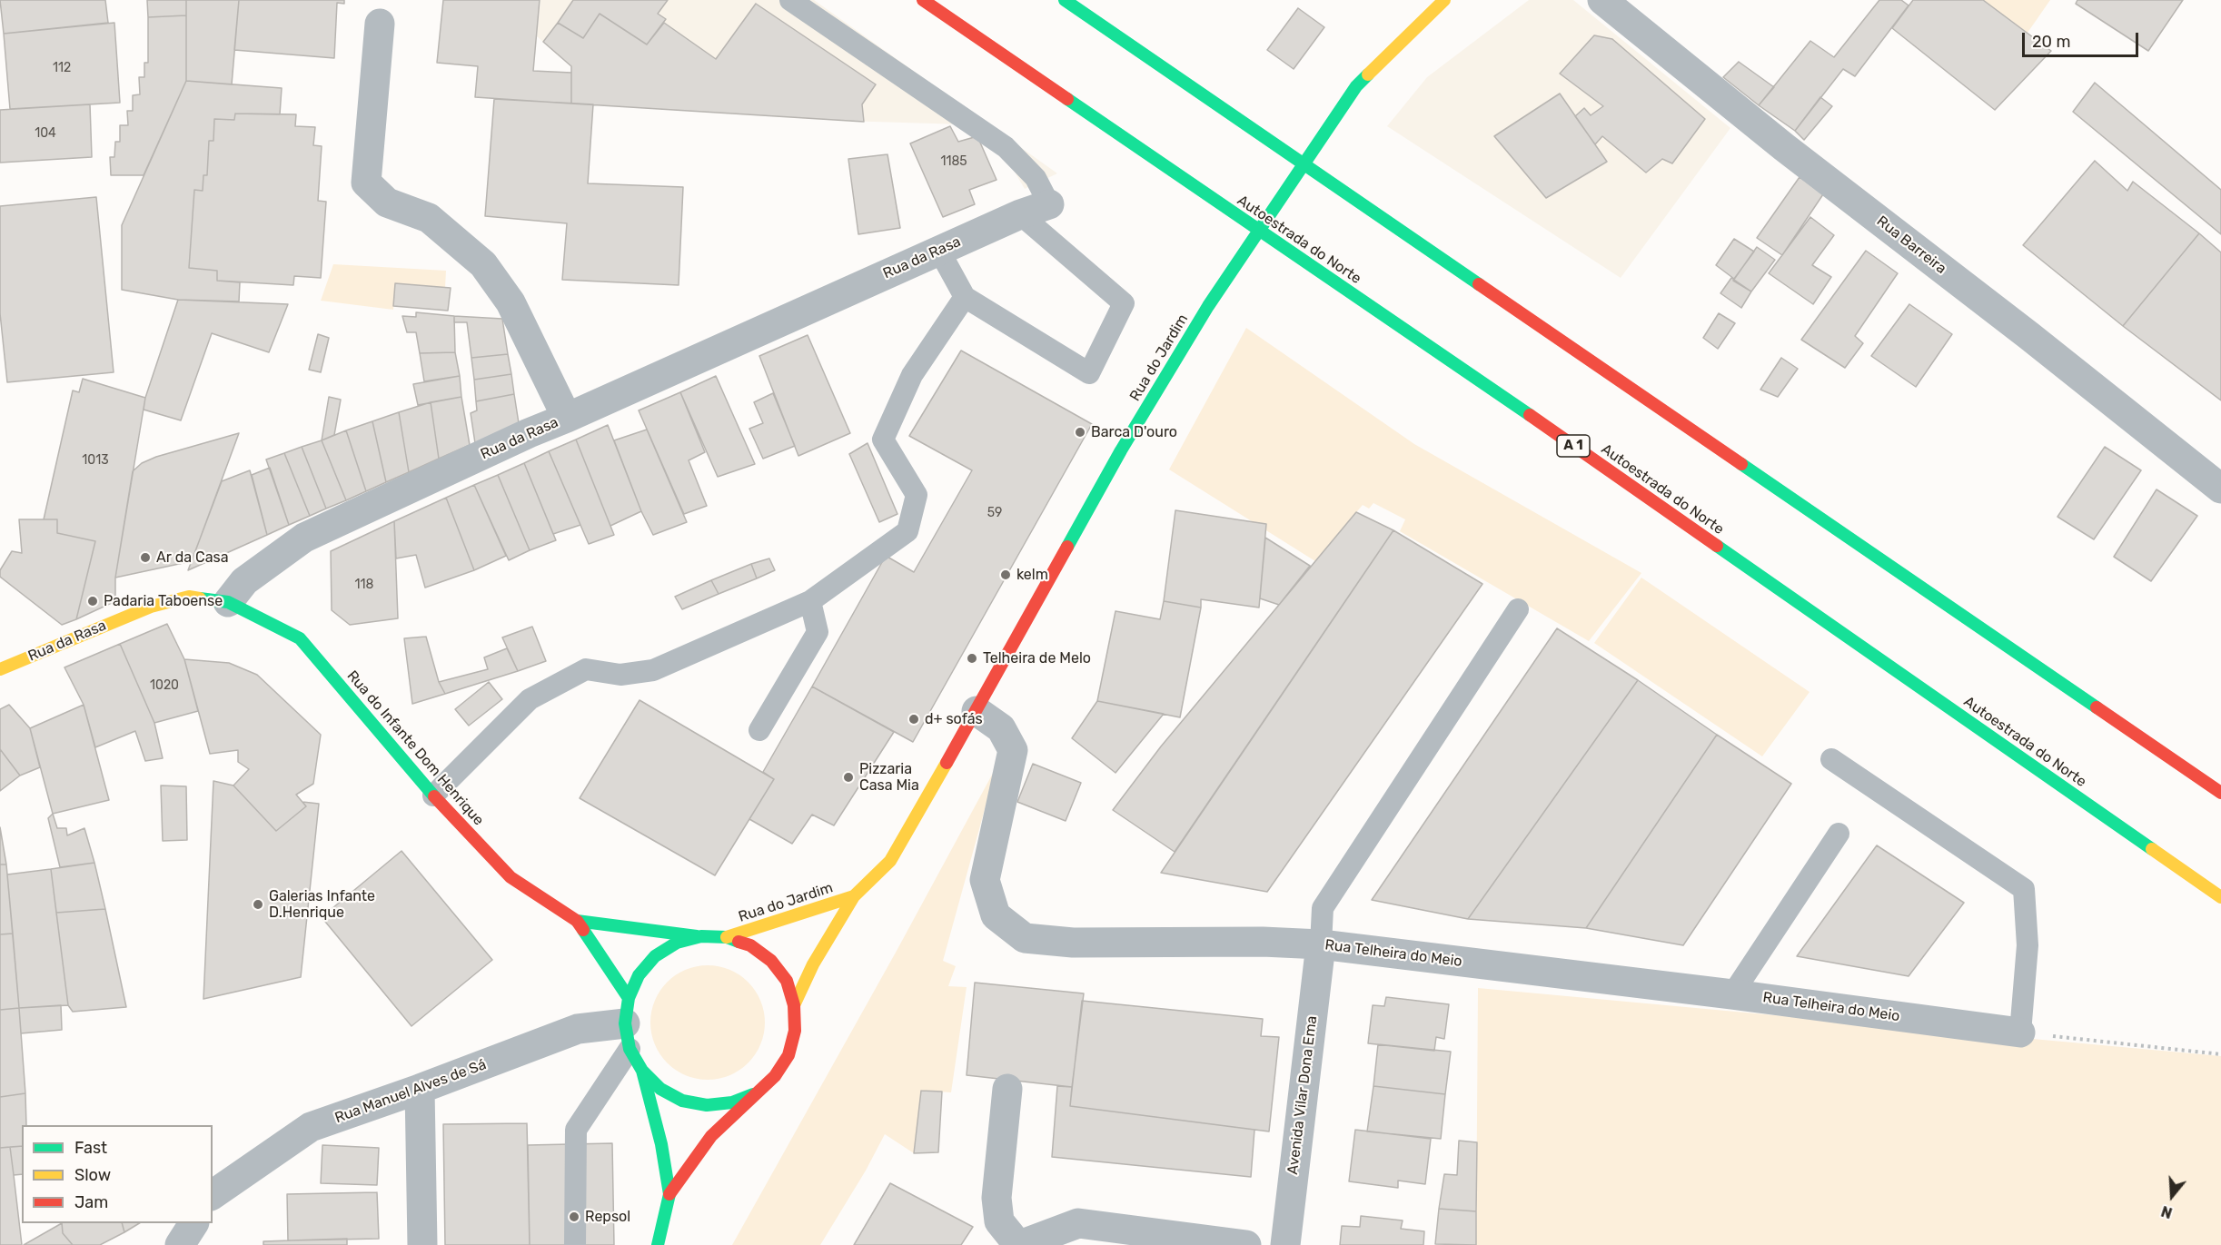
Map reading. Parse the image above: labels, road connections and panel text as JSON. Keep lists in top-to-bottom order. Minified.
{"streets":{"main road":["Autoestrada do Norte","Rua da Rasa","Rua do Jardim","A 1","Rua do Infante Dom Henrique"],"street":["Rua Barreira","Rua Telheira do Meio","Rua Manuel Alves de Sá","Avenida Vilar Dona Ema"]},"crossings":[["Rua da Rasa","Rua do Infante Dom Henrique"],["Rua do Jardim","Rua do Infante Dom Henrique"],["Rua do Jardim","Rua Telheira do Meio"],["Rua do Jardim","Rua Manuel Alves de Sá"],["Rua do Infante Dom Henrique","Rua Manuel Alves de Sá"],["Rua Telheira do Meio","Avenida Vilar Dona Ema"]],"places":["Barca D'ouro","Ar da Casa","kelm","Padaria Taboense","Telheira de Melo","d+ sofás","Pizzaria Casa Mia","Galerias Infante D.Henrique","Repsol"],"house_numbers":["112","104","1185","1013","59","118","1020"],"legend":["Fast","Slow","Jam"],"scale_bar":"20 m","north":"bottom"}
